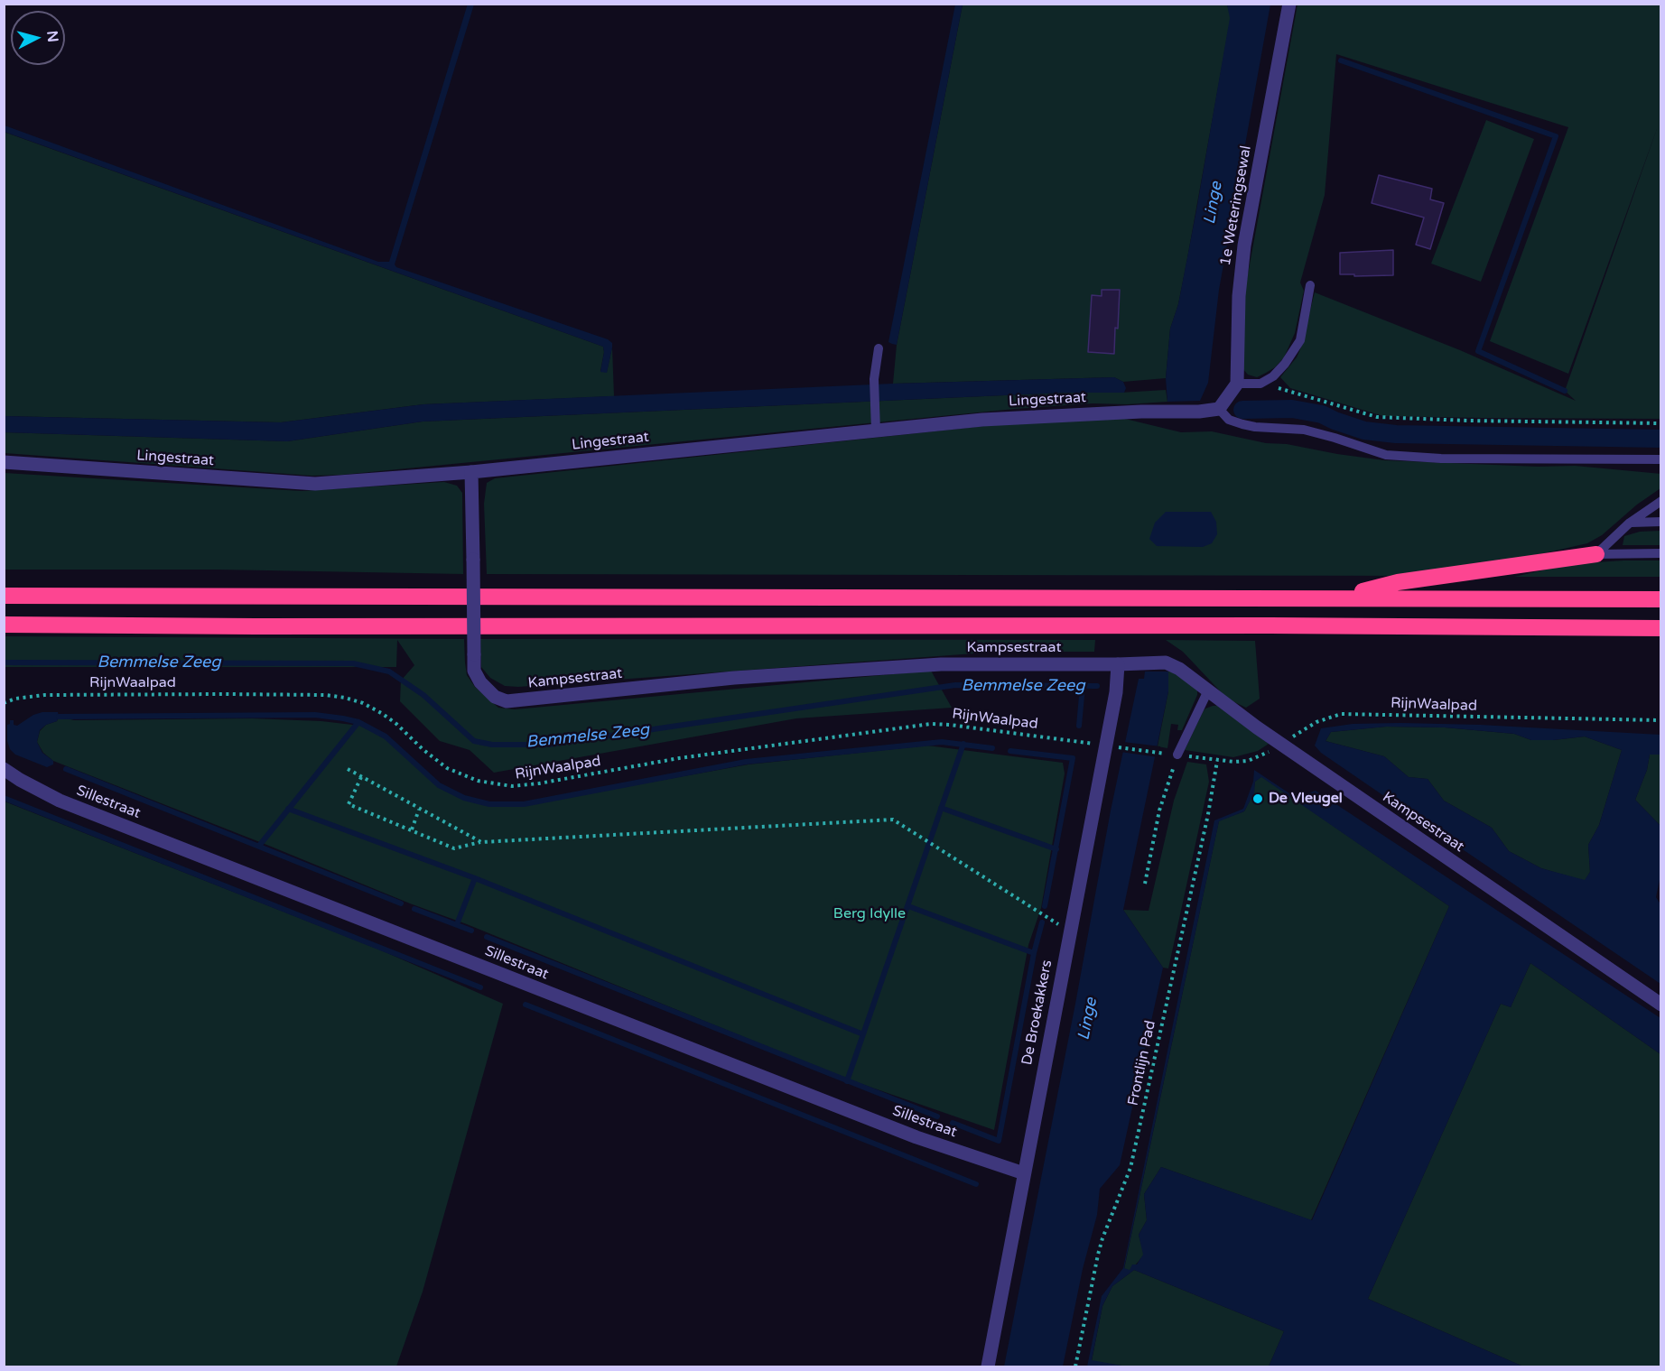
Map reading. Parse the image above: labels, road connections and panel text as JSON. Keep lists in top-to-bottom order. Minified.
{"streets":{"street":["1e Weteringsewal","Lingestraat","Kampsestraat","Sillestraat","De Broekakkers"],"path":["RijnWaalpad","Frontlijn Pad"]},"crossings":[["Lingestraat","Kampsestraat"],["Kampsestraat","RijnWaalpad"],["Kampsestraat","De Broekakkers"],["RijnWaalpad","De Broekakkers"],["RijnWaalpad","Frontlijn Pad"],["Sillestraat","De Broekakkers"]],"water":["Linge","Bemmelse Zeeg"],"parks":["Berg Idylle"],"places":["De Vleugel"],"north":"right"}
